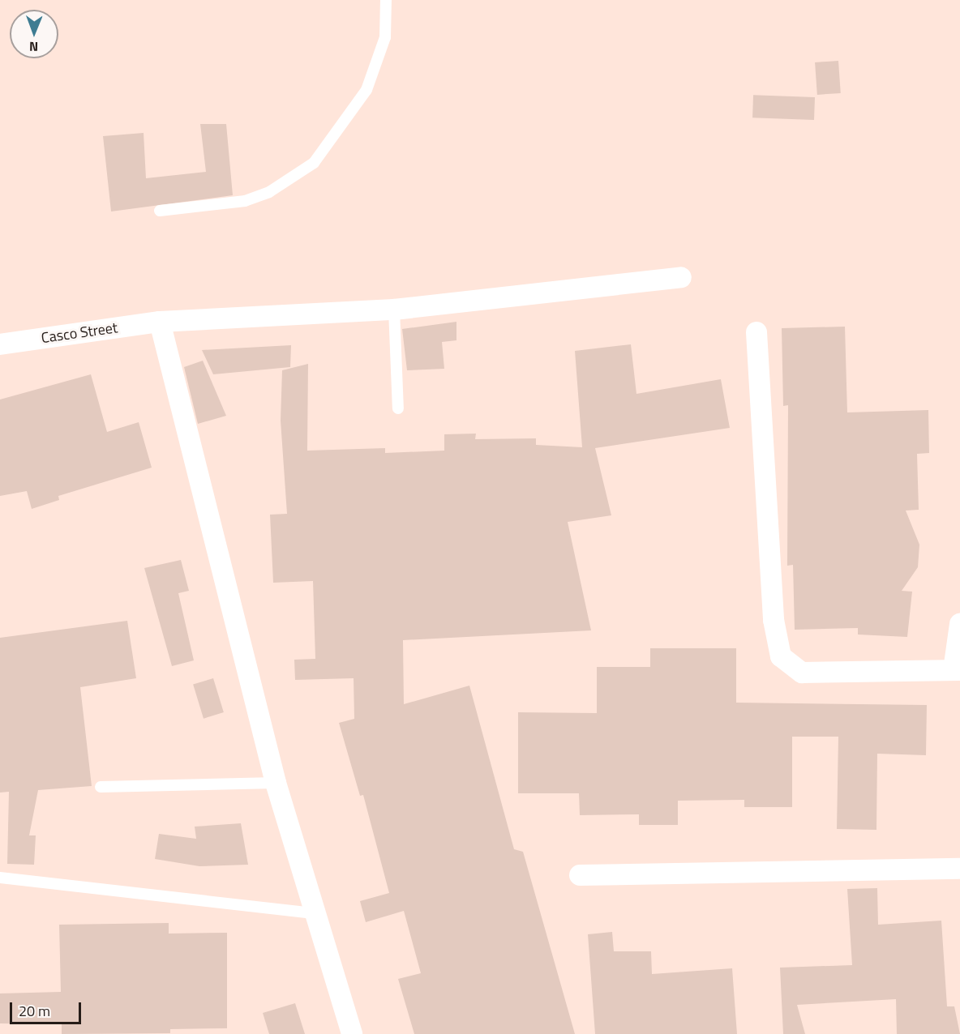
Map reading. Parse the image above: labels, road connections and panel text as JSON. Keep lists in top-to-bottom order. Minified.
{"streets":{"street":["Casco Street"]},"scale_bar":"20 m","north":"bottom"}
